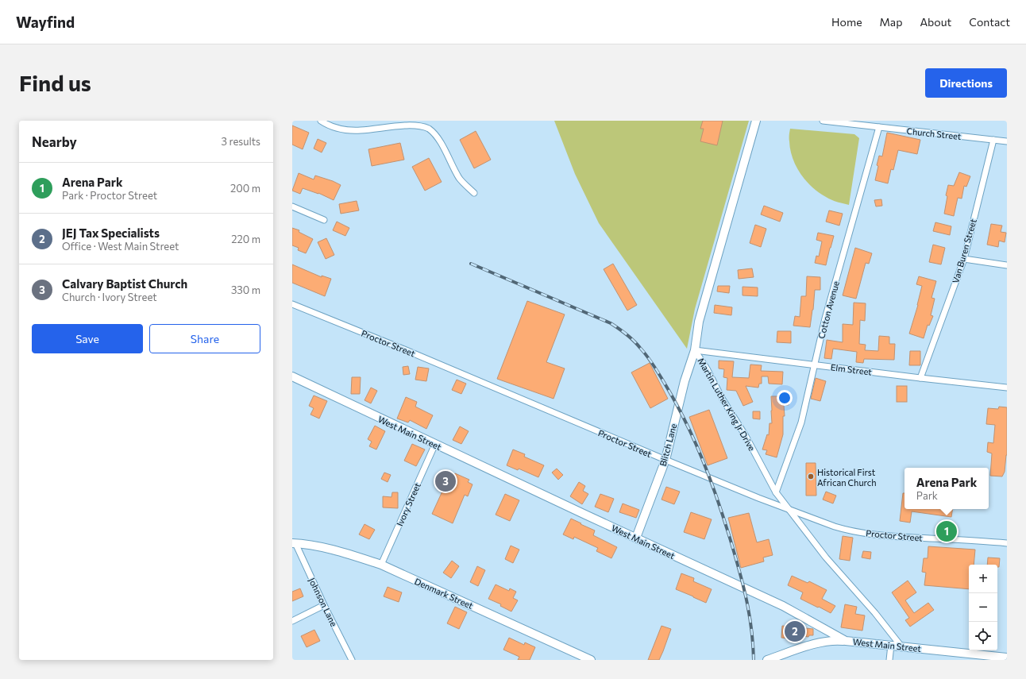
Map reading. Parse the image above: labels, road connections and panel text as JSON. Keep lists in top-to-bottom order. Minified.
{"streets":{"street":["Church Street","Van Buren Street","Cotton Avenue","Proctor Street","Elm Street","Martin Luther King Jr Drive","West Main Street","Blitch Lane","Ivory Street","Denmark Street","Johnson Lane"]},"crossings":[["Church Street","Van Buren Street"],["Church Street","Cotton Avenue"],["Van Buren Street","Elm Street"],["Cotton Avenue","Elm Street"],["Cotton Avenue","Martin Luther King Jr Drive"],["Proctor Street","Martin Luther King Jr Drive"],["Proctor Street","Blitch Lane"],["Elm Street","Martin Luther King Jr Drive"],["Elm Street","Blitch Lane"],["Martin Luther King Jr Drive","West Main Street"],["Martin Luther King Jr Drive","Blitch Lane"],["West Main Street","Blitch Lane"],["West Main Street","Ivory Street"],["Ivory Street","Denmark Street"],["Denmark Street","Johnson Lane"]],"places":["Historical First African Church"],"page":{"header":"Wayfind","nav":["Home","Map","About","Contact"],"buttons":["Directions",["Save","Share"]],"title":"Find us","heading":["Nearby","3 results"],"list":[{"mark":"1","name":"Arena Park","note":"Park · Proctor Street","value":"200 m"},{"mark":"2","name":"JEJ Tax Specialists","note":"Office · West Main Street","value":"220 m"},{"mark":"3","name":"Calvary Baptist Church","note":"Church · Ivory Street","value":"330 m"}],"popup":["Arena Park","Park"],"pins":["3","1","2"],"map_buttons":["+","−"]}}
